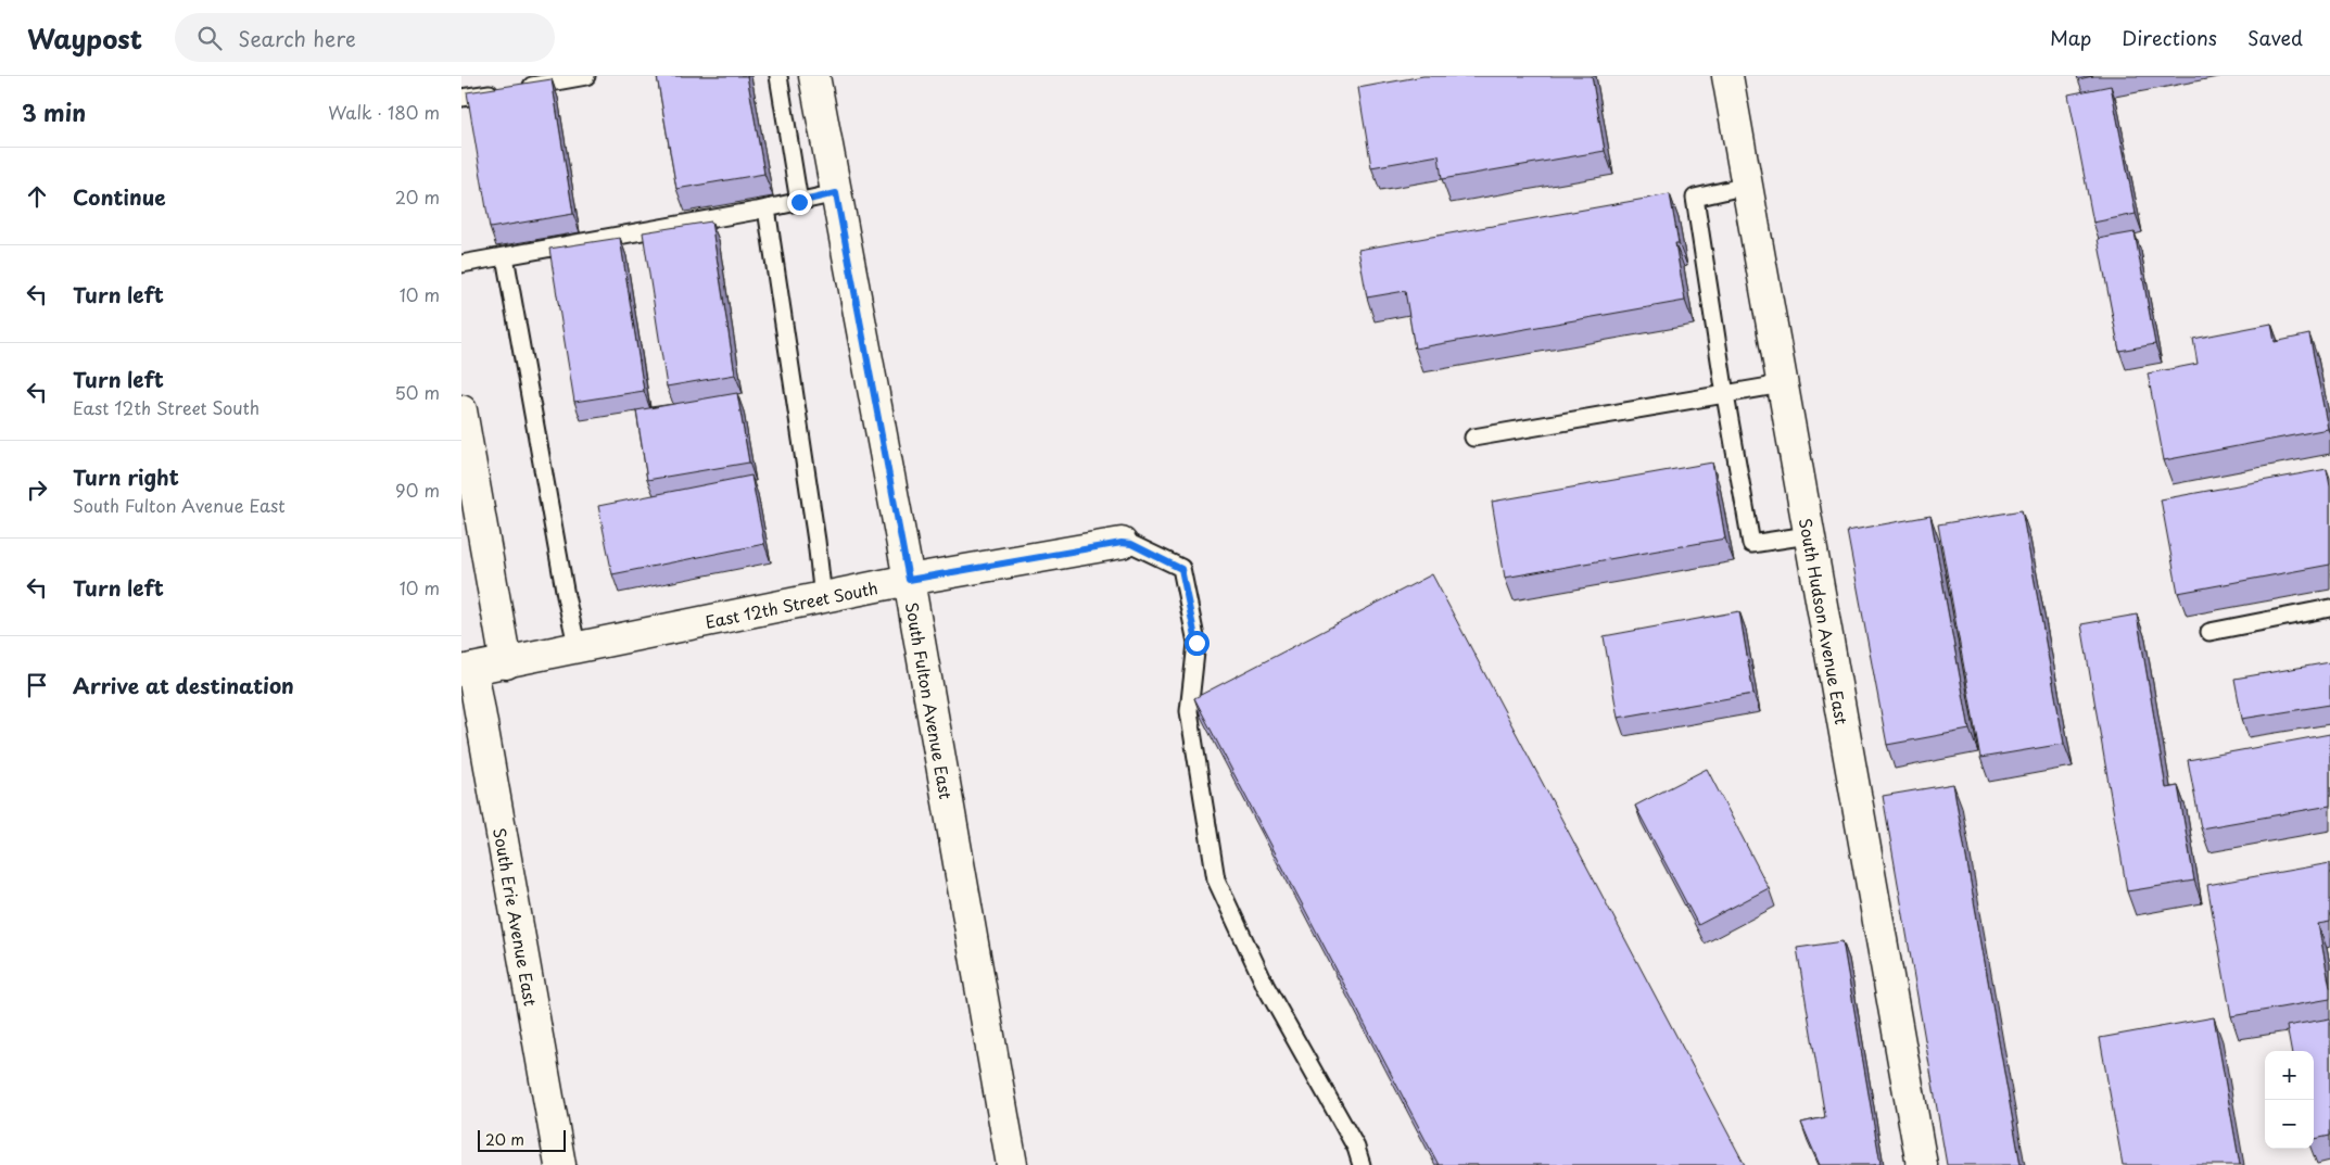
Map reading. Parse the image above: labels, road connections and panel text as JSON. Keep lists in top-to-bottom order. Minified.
{"streets":{"street":["East 12th Street South","South Hudson Avenue East","South Fulton Avenue East","South Erie Avenue East"]},"crossings":[["East 12th Street South","South Fulton Avenue East"],["East 12th Street South","South Erie Avenue East"]],"scale_bar":"20 m","page":{"header":"Waypost","search":"Search here","nav":["Map","Directions","Saved"],"heading":["3 min","Walk · 180 m"],"list":[["Continue","20 m"],["Turn left","10 m"],["Turn left","East 12th Street South","50 m"],["Turn right","South Fulton Avenue East","90 m"],["Turn left","10 m"],"Arrive at destination"],"map_buttons":["+","−"],"scale":"20 m"}}
